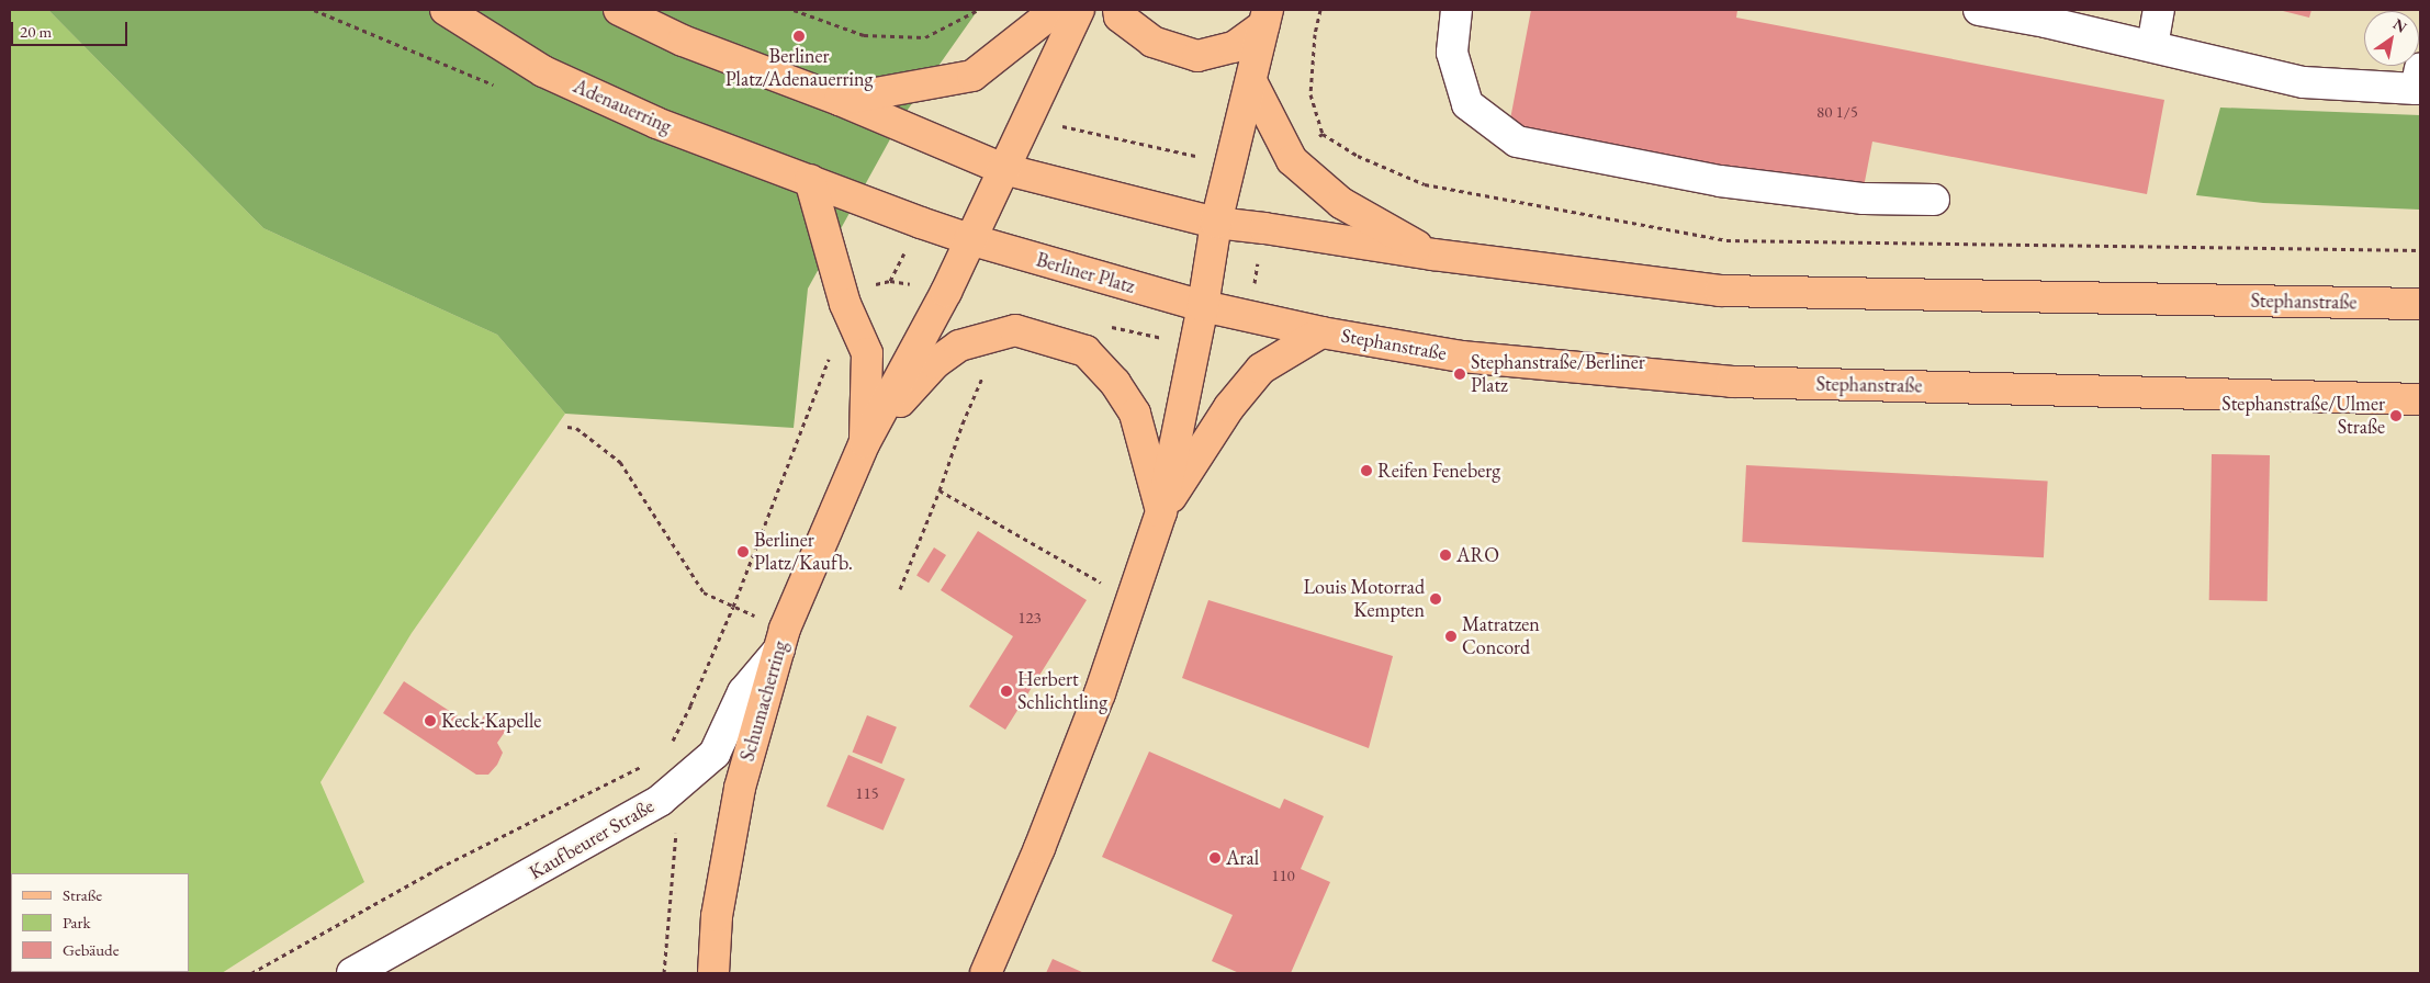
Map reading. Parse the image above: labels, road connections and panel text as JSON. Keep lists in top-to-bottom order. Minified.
{"streets":{"main road":["Adenauerring","Berliner Platz","Stephanstraße","Schumacherring"],"street":["Kaufbeurer Straße"]},"crossings":[["Adenauerring","Berliner Platz"],["Berliner Platz","Stephanstraße"],["Schumacherring","Kaufbeurer Straße"]],"places":["Berliner Platz/Adenauerring","Stephanstraße/Berliner Platz","Stephanstraße/Ulmer Straße","Reifen Feneberg","Berliner Platz/Kaufb.","ARO","Louis Motorrad Kempten","Matratzen Concord","Herbert Schlichtling","Keck-Kapelle","Aral"],"house_numbers":["80 1/5","123","115","110"],"legend":["Straße","Park","Gebäude"],"scale_bar":"20 m","north":"top right"}
